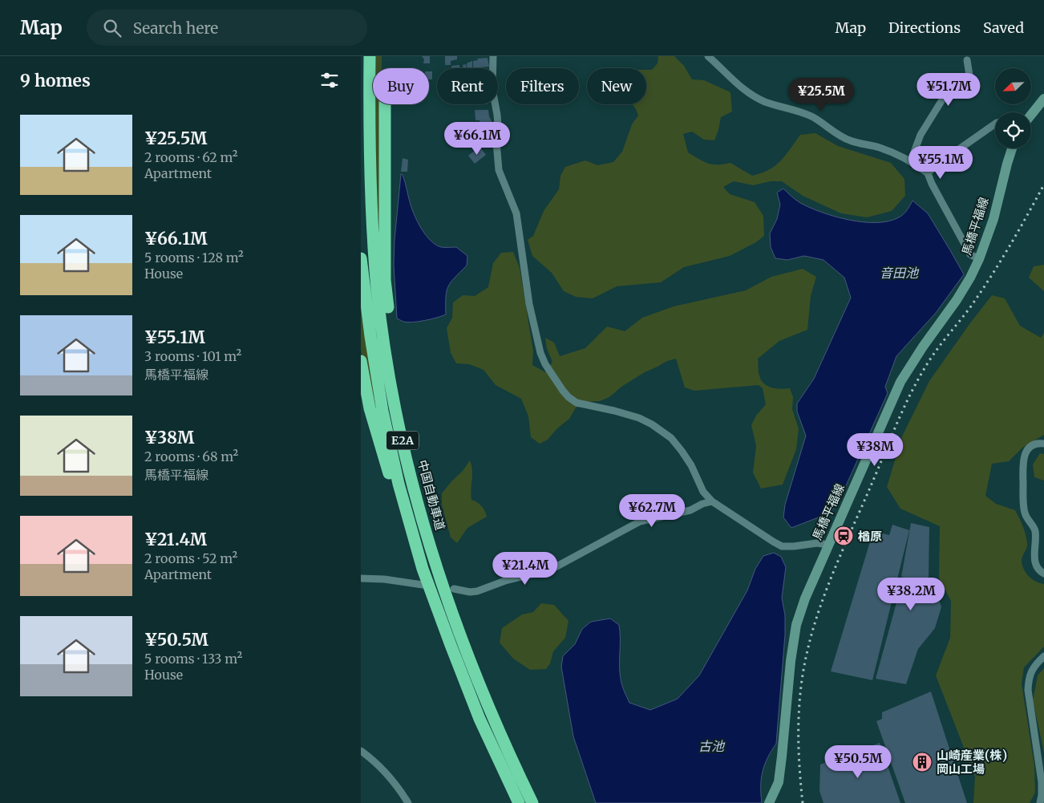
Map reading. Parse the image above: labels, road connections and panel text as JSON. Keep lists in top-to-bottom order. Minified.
{"streets":{"highway":["E2A","中国自動車道"],"main road":["馬橋平福線"]},"water":["音田池","古池"],"places":{"station":["楢原"],"building":["山崎産業(株) 岡山工場"]},"north":"bottom left","page":{"header":"Map","search":"Search here","nav":["Map","Directions","Saved"],"heading":"9 homes","chip":["Buy","Rent","Filters","New"],"price":["¥51.7M","¥25.5M","¥66.1M","¥55.1M","¥38M","¥62.7M","¥21.4M","¥38.2M","¥50.5M"],"list":[{"name":"¥25.5M","note":"2 rooms · 62 m² · Apartment"},{"name":"¥66.1M","note":"5 rooms · 128 m² · House"},{"name":"¥55.1M","note":"3 rooms · 101 m² · 馬橋平福線"},{"name":"¥38M","note":"2 rooms · 68 m² · 馬橋平福線"},{"name":"¥21.4M","note":"2 rooms · 52 m² · Apartment"},{"name":"¥50.5M","note":"5 rooms · 133 m² · House"}]}}
